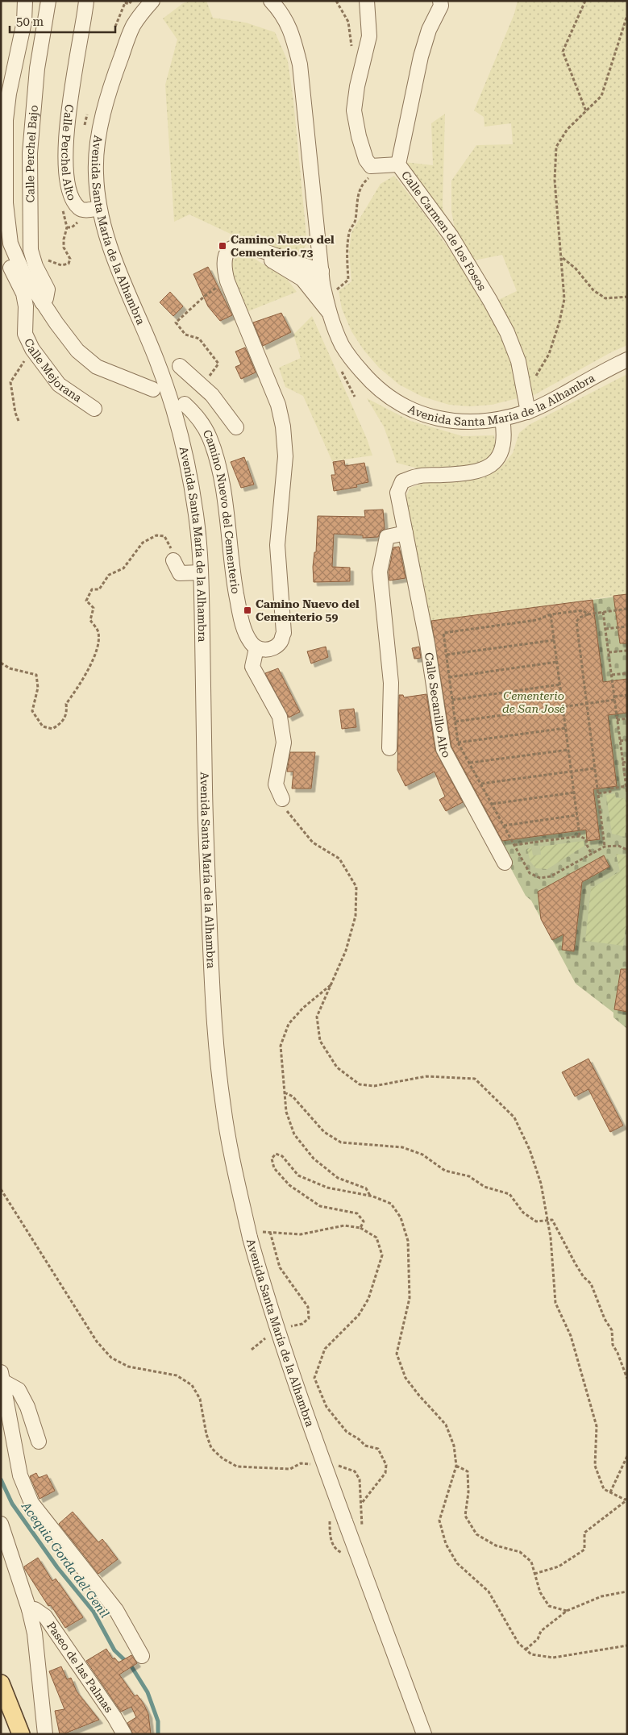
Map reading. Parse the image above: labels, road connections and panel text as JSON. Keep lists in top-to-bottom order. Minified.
{"streets":{"street":["Calle Perchel Alto","Calle Perchel Bajo","Avenida Santa María de la Alhambra","Calle Carmen de los Fosos","Calle Mejorana","Camino Nuevo del Cementerio","Calle Secanillo Alto","Paseo de las Palmas"]},"crossings":[["Calle Perchel Alto","Avenida Santa María de la Alhambra"],["Avenida Santa María de la Alhambra","Calle Carmen de los Fosos"],["Avenida Santa María de la Alhambra","Calle Secanillo Alto"]],"water":["Acequia Gorda del Genil"],"parks":["Cementerio de San José"],"places":{"transit":["Camino Nuevo del Cementerio 73","Camino Nuevo del Cementerio 59"]},"scale_bar":"50 m"}
